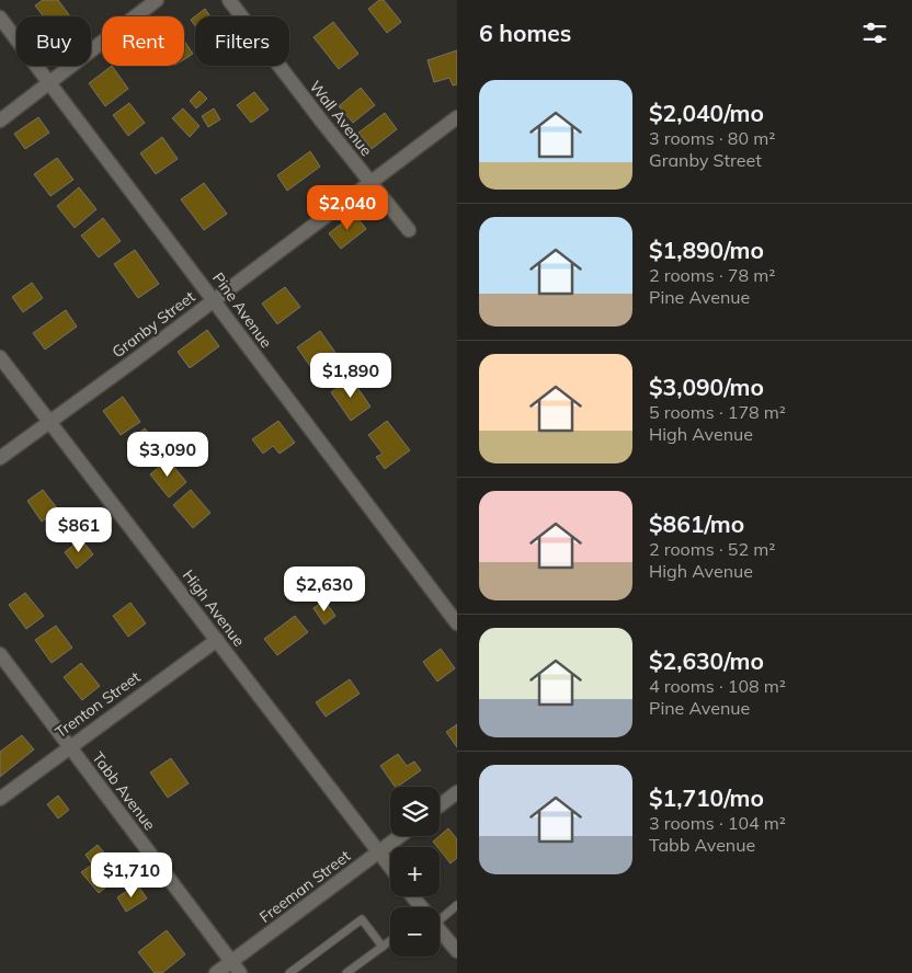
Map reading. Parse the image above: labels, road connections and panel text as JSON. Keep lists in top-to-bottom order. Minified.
{"streets":{"street":["Wall Avenue","Pine Avenue","Granby Street","High Avenue","Trenton Street","Tabb Avenue","Freeman Street"]},"crossings":[["Wall Avenue","Granby Street"],["Pine Avenue","Granby Street"],["Granby Street","High Avenue"],["High Avenue","Trenton Street"],["High Avenue","Freeman Street"],["Trenton Street","Tabb Avenue"],["Tabb Avenue","Freeman Street"]],"page":{"heading":"6 homes","chip":["Buy","Rent","Filters"],"list":[{"name":"$2,040/mo","note":"3 rooms · 80 m² · Granby Street"},{"name":"$1,890/mo","note":"2 rooms · 78 m² · Pine Avenue"},{"name":"$3,090/mo","note":"5 rooms · 178 m² · High Avenue"},{"name":"$861/mo","note":"2 rooms · 52 m² · High Avenue"},{"name":"$2,630/mo","note":"4 rooms · 108 m² · Pine Avenue"},{"name":"$1,710/mo","note":"3 rooms · 104 m² · Tabb Avenue"}],"price":["$2,040","$1,890","$3,090","$861","$2,630","$1,710"],"map_buttons":["+","−"]}}
